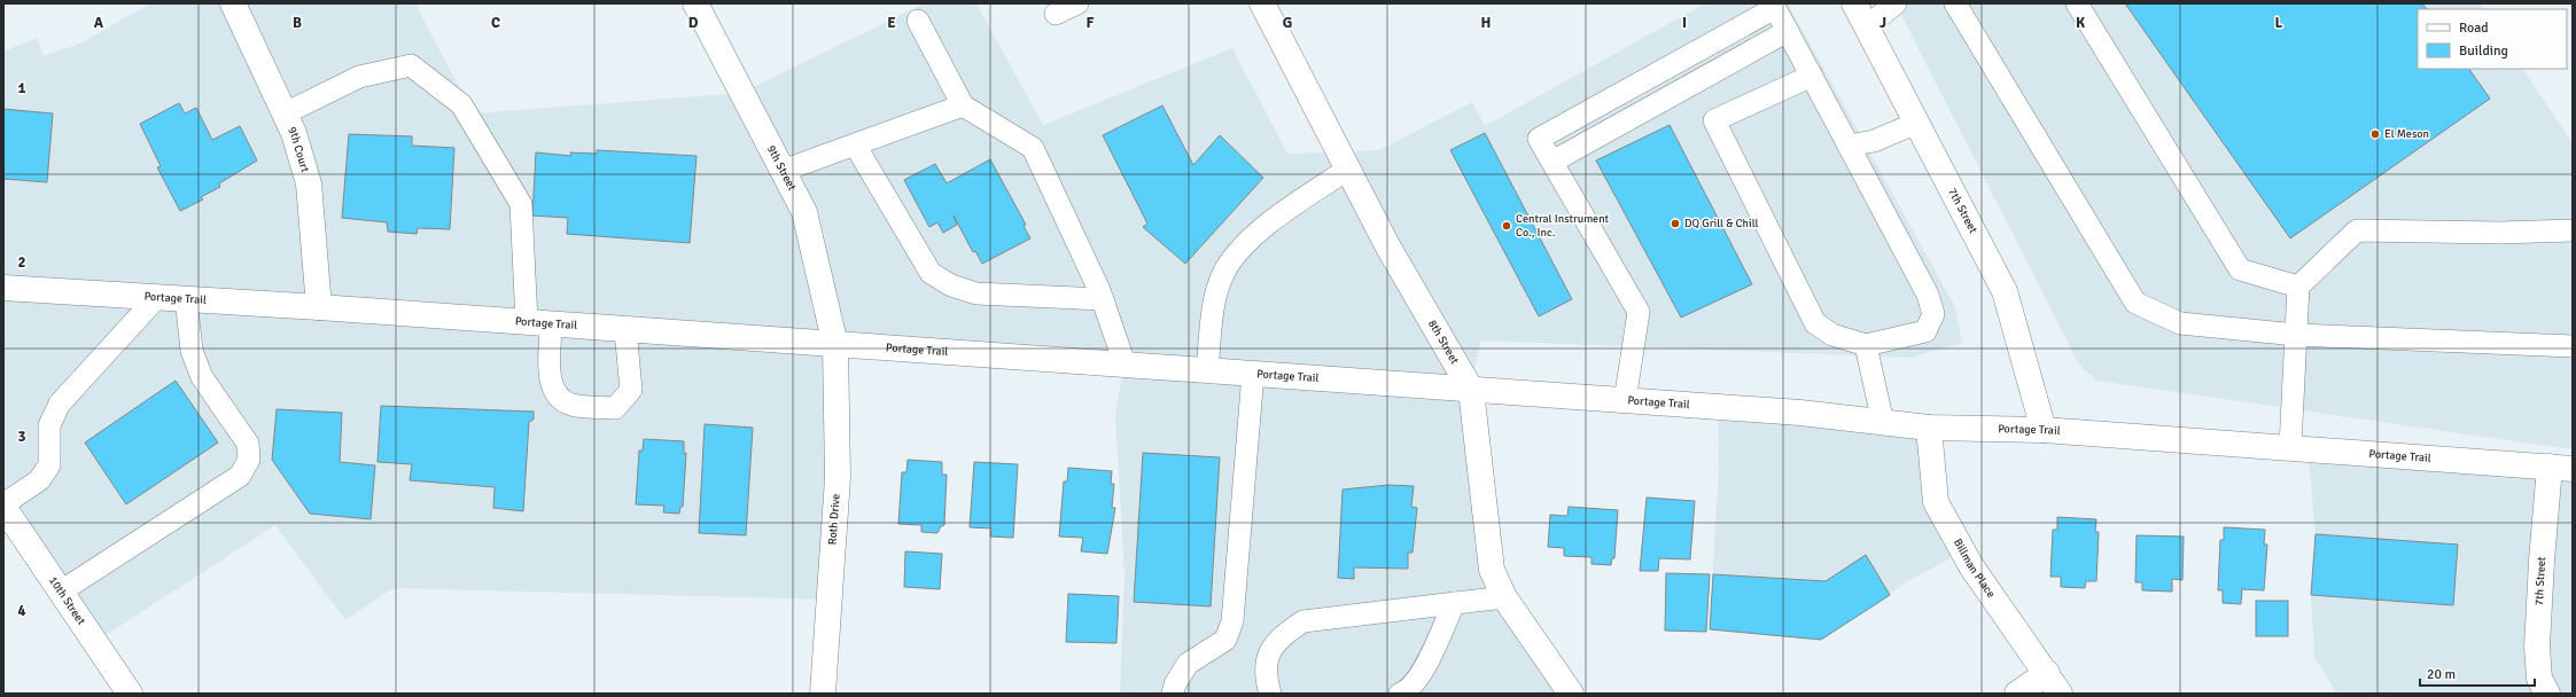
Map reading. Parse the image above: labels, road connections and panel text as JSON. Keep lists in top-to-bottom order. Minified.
{"streets":{"street":["9th Court","9th Street","7th Street","Portage Trail","8th Street","Roth Drive","Billman Place","10th Street"]},"crossings":[["9th Court","Portage Trail"],["9th Street","Portage Trail"],["9th Street","Roth Drive"],["7th Street","Portage Trail"],["Portage Trail","8th Street"],["Portage Trail","Roth Drive"],["Portage Trail","Billman Place"]],"places":["El Meson","DQ Grill & Chill","Central Instrument Co., Inc."],"legend":["Road","Building"],"scale_bar":"20 m","grid":{"columns":["A","B","C","D","E","F","G","H","I","J","K","L"],"rows":["1","2","3","4"]}}
